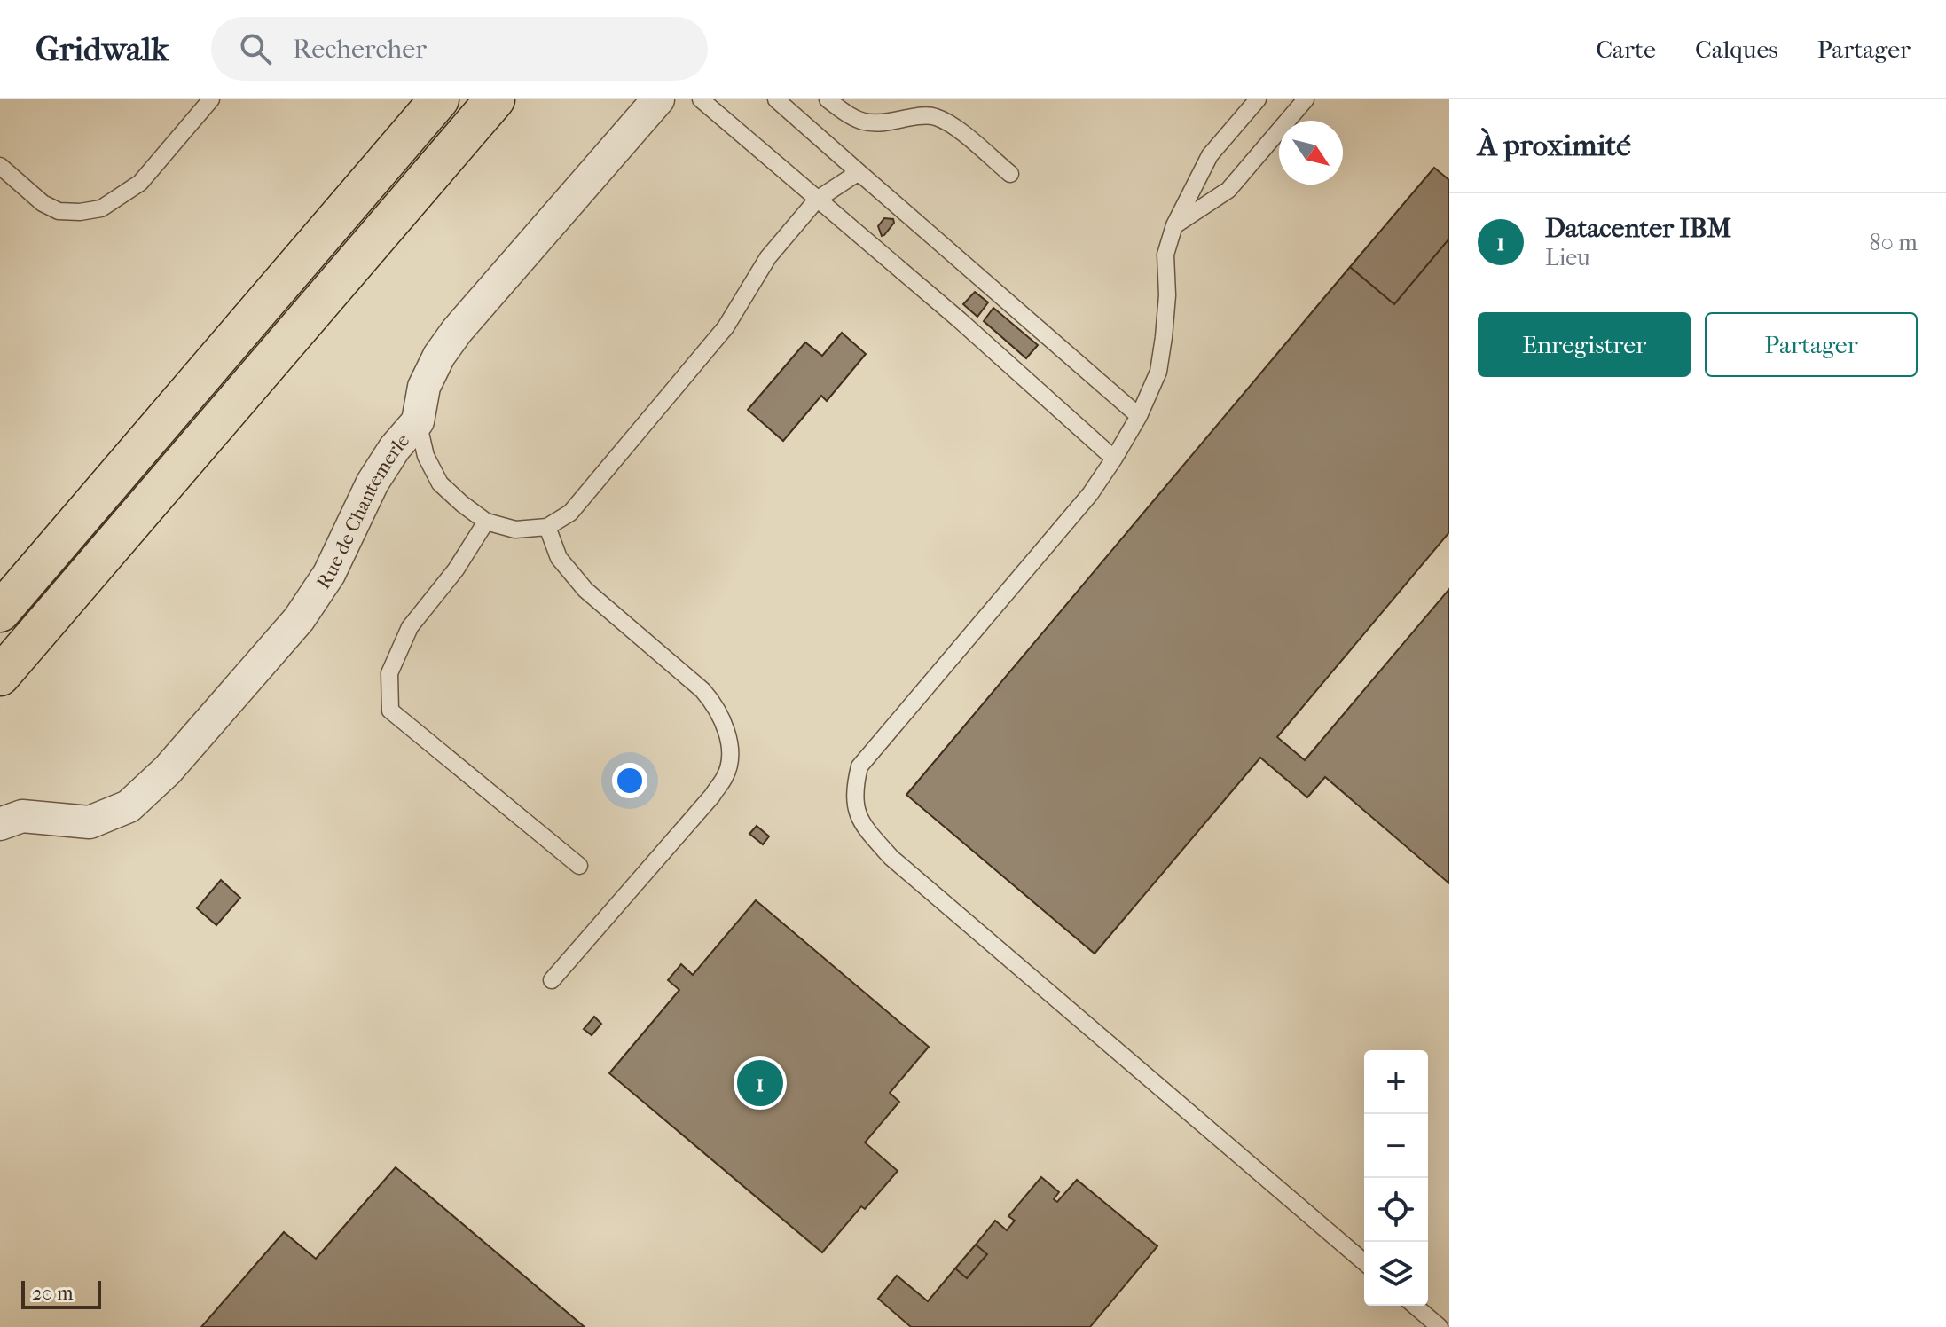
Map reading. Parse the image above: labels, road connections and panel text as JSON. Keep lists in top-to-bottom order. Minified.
{"streets":{"street":["Rue de Chantemerle"]},"scale_bar":"20 m","north":"bottom right","page":{"header":"Gridwalk","search":"Rechercher","nav":["Carte","Calques","Partager"],"heading":"À proximité","list":[{"mark":"1","name":"Datacenter IBM","note":"Lieu","value":"80 m"}],"buttons":["Enregistrer","Partager"],"map_buttons":["+","−"],"pins":"1","scale":"20 m"}}
